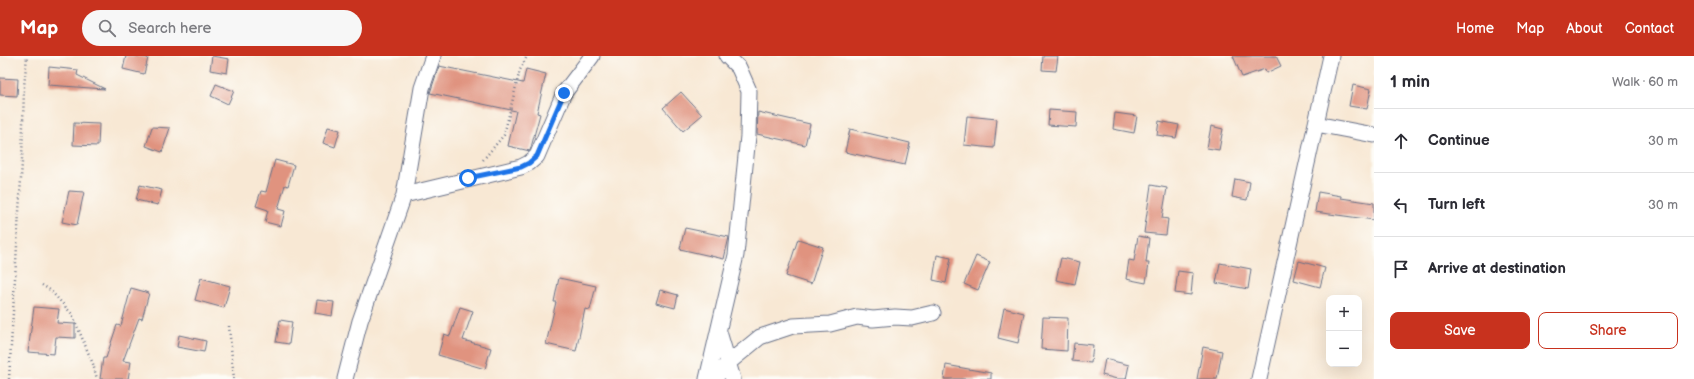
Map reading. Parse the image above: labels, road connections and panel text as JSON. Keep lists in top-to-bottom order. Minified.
{"page":{"header":"Map","search":"Search here","nav":["Home","Map","About","Contact"],"heading":["1 min","Walk · 60 m"],"list":[["Continue","30 m"],["Turn left","30 m"],"Arrive at destination"],"map_buttons":["+","−"],"buttons":["Save","Share"]}}
